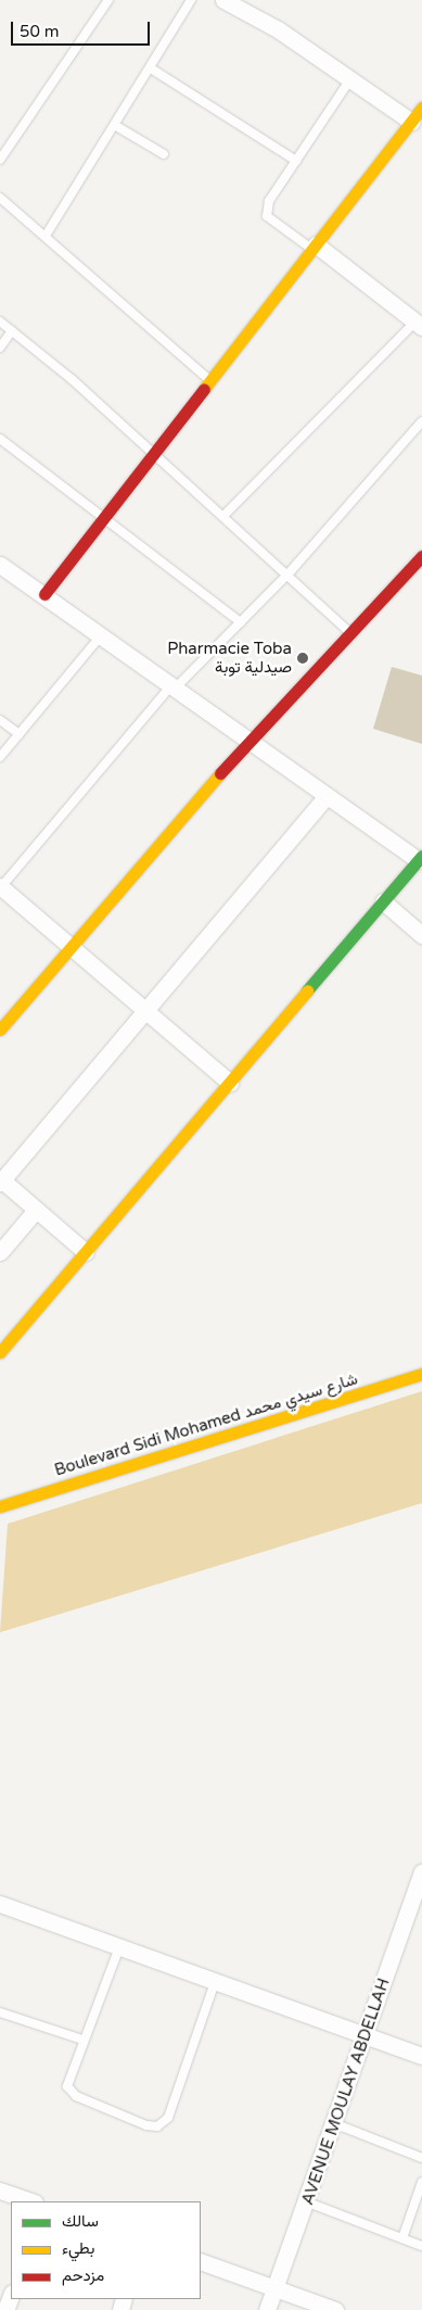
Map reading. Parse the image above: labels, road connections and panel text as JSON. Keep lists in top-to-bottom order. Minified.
{"streets":{"street":["Boulevard Sidi Mohamed شارع سيدي محمد","AVENUE MOULAY ABDELLAH"]},"places":["Pharmacie Toba صيدلية توبة"],"legend":["سالك","بطيء","مزدحم"],"scale_bar":"50 m"}
